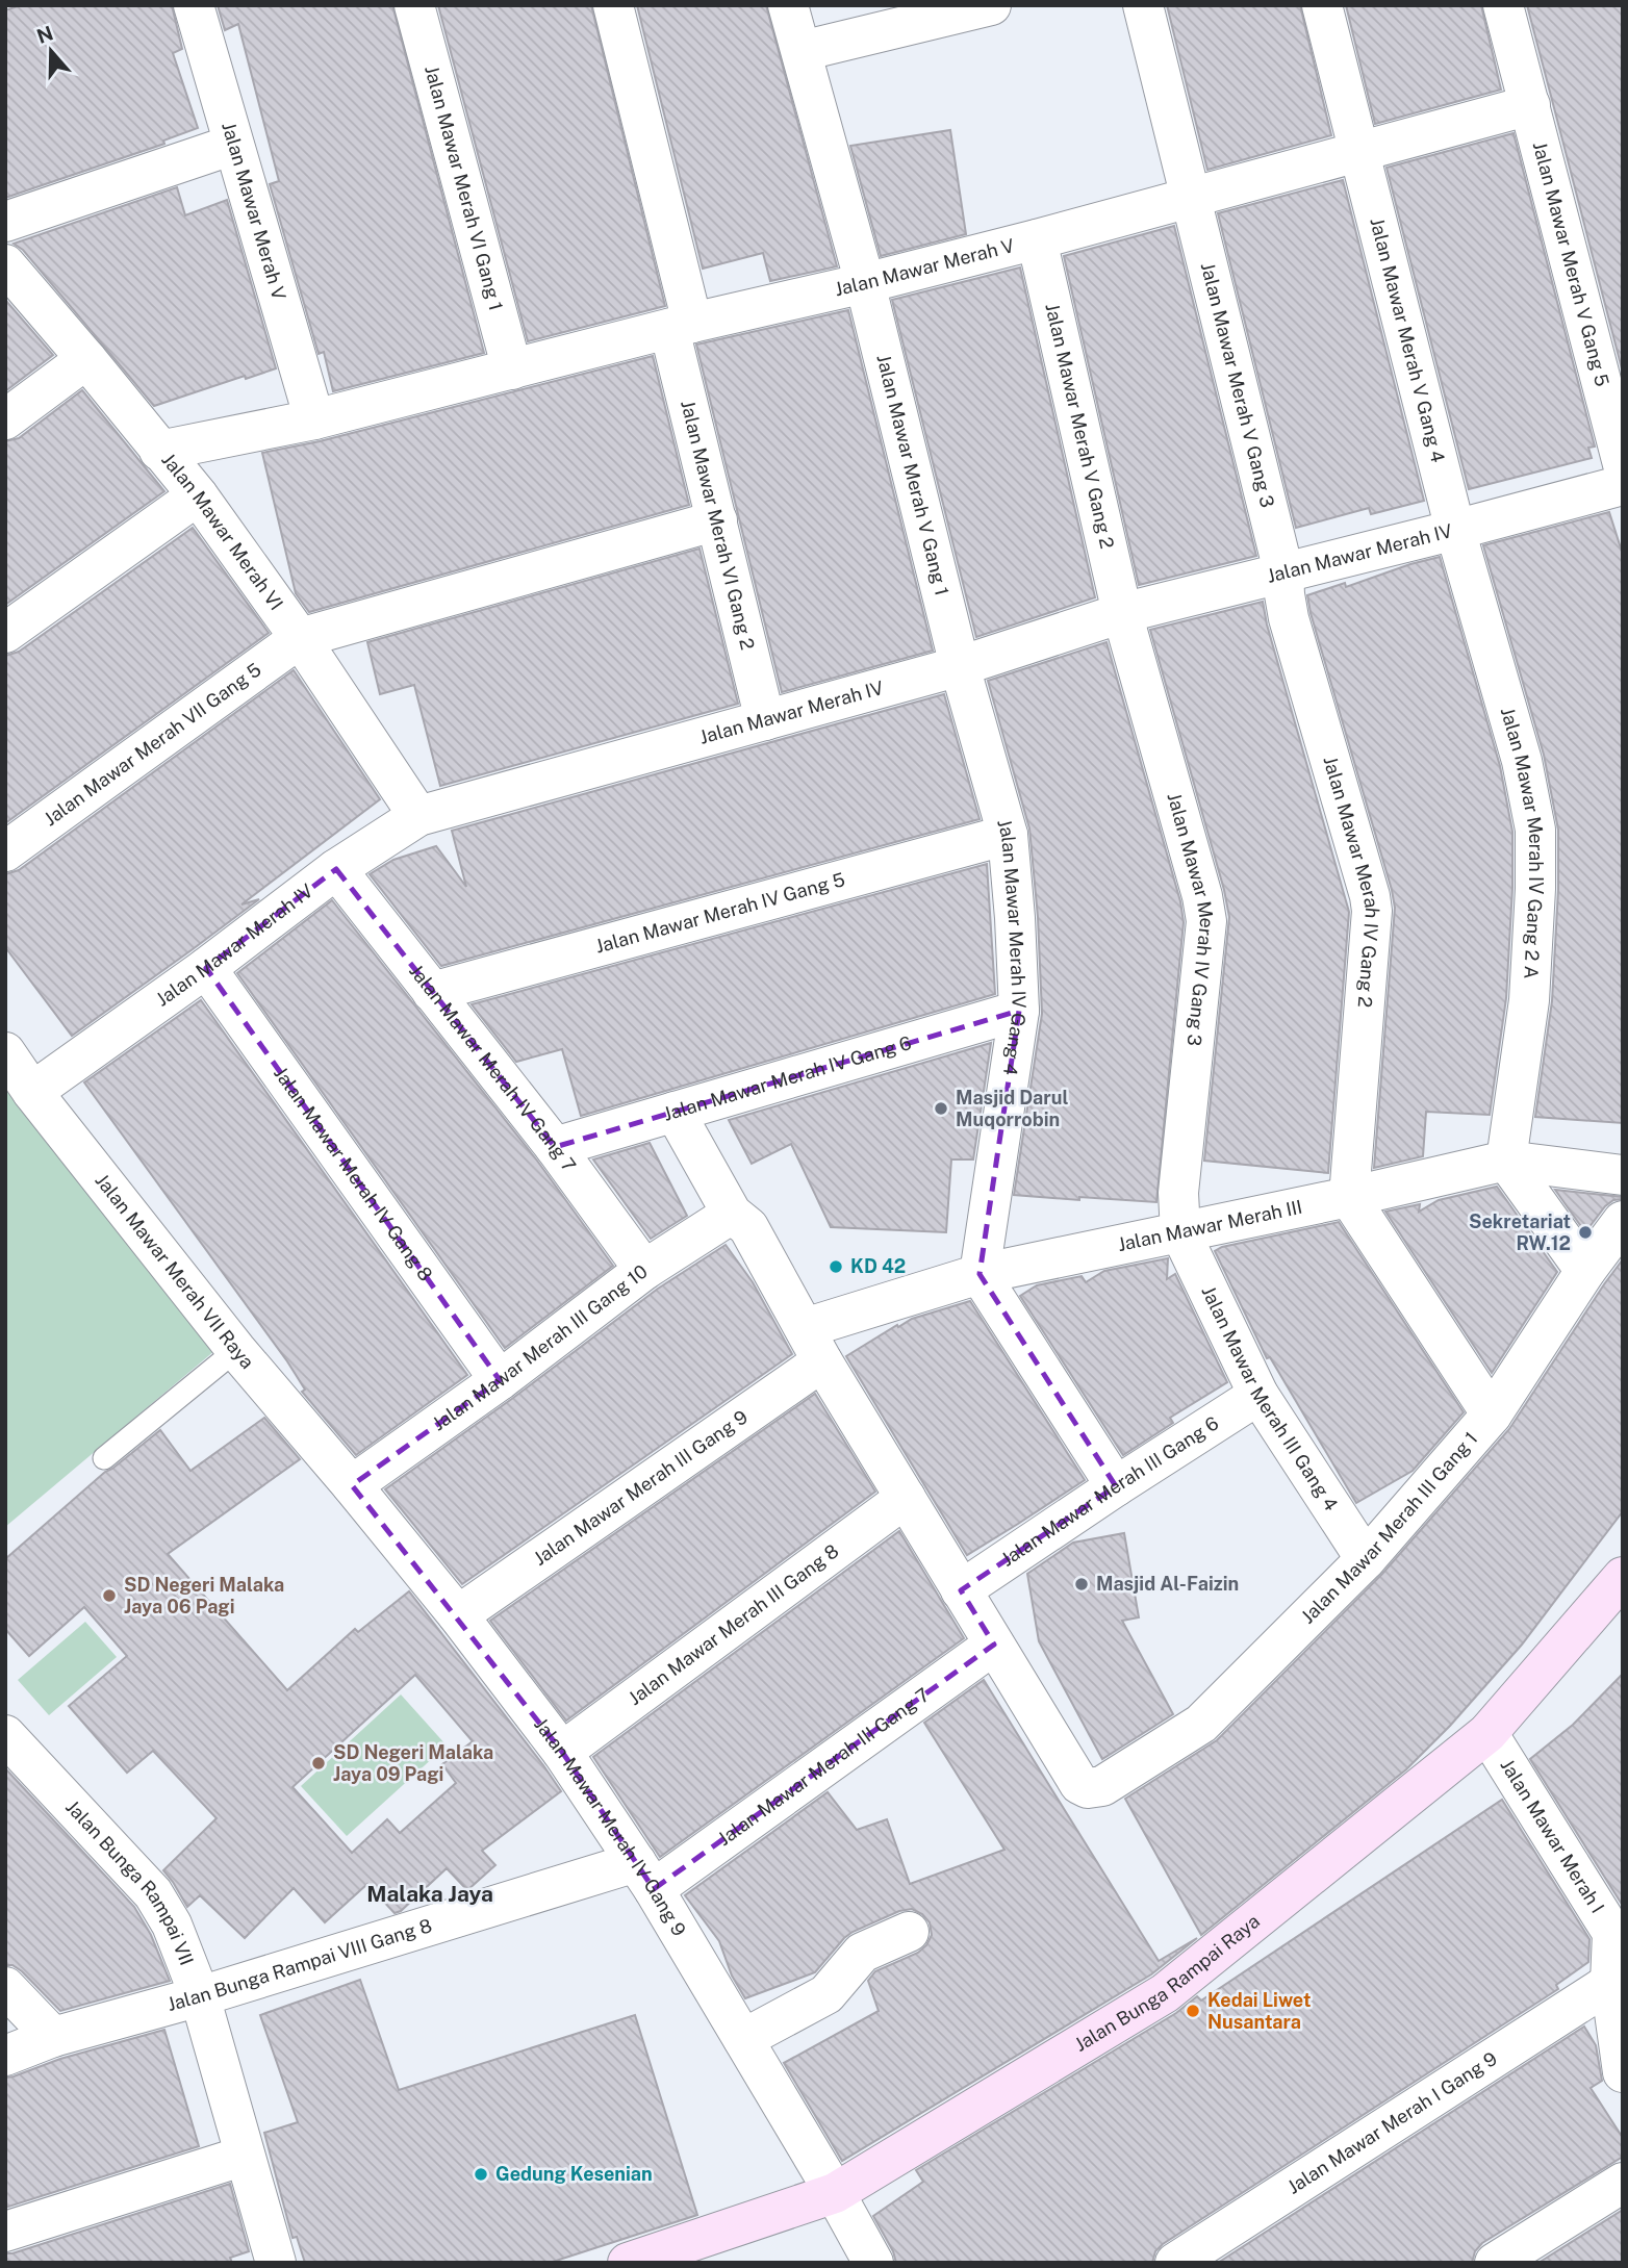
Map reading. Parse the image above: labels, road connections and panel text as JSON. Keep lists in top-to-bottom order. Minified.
{"streets":{"street":["Jalan Mawar Merah VI Gang 1","Jalan Mawar Merah V","Jalan Mawar Merah V Gang 5","Jalan Mawar Merah V Gang 4","Jalan Mawar Merah V Gang 3","Jalan Mawar Merah V Gang 2","Jalan Mawar Merah V Gang 1","Jalan Mawar Merah VI Gang 2","Jalan Mawar Merah VI","Jalan Mawar Merah IV","Jalan Mawar Merah VII Gang 5","Jalan Mawar Merah IV Gang 2 A","Jalan Mawar Merah IV Gang 2","Jalan Mawar Merah IV Gang 5","Jalan Mawar Merah IV Gang 3","Jalan Mawar Merah IV Gang 4","Jalan Mawar Merah IV Gang 7","Jalan Mawar Merah IV Gang 6","Jalan Mawar Merah IV Gang 8","Jalan Mawar Merah III","Jalan Mawar Merah VII Raya","Jalan Mawar Merah III Gang 10","Jalan Mawar Merah III Gang 4","Jalan Mawar Merah III Gang 9","Jalan Mawar Merah III Gang 6","Jalan Mawar Merah III Gang 1","Jalan Mawar Merah III Gang 8","Jalan Mawar Merah III Gang 7","Jalan Mawar Merah IV Gang 9","Jalan Mawar Merah I","Jalan Bunga Rampai VII","Jalan Bunga Rampai VIII Gang 8","Jalan Bunga Rampai Raya","Jalan Mawar Merah I Gang 9"]},"crossings":[["Jalan Mawar Merah VI Gang 1","Jalan Mawar Merah V"],["Jalan Mawar Merah V","Jalan Mawar Merah V Gang 5"],["Jalan Mawar Merah V","Jalan Mawar Merah V Gang 4"],["Jalan Mawar Merah V","Jalan Mawar Merah V Gang 3"],["Jalan Mawar Merah V","Jalan Mawar Merah V Gang 2"],["Jalan Mawar Merah V","Jalan Mawar Merah V Gang 1"],["Jalan Mawar Merah V","Jalan Mawar Merah VI Gang 2"],["Jalan Mawar Merah V","Jalan Mawar Merah VI"],["Jalan Mawar Merah V Gang 4","Jalan Mawar Merah IV"],["Jalan Mawar Merah V Gang 4","Jalan Mawar Merah IV Gang 2 A"],["Jalan Mawar Merah V Gang 3","Jalan Mawar Merah IV"],["Jalan Mawar Merah V Gang 3","Jalan Mawar Merah IV Gang 2"],["Jalan Mawar Merah V Gang 2","Jalan Mawar Merah IV"],["Jalan Mawar Merah V Gang 2","Jalan Mawar Merah IV Gang 3"],["Jalan Mawar Merah V Gang 1","Jalan Mawar Merah IV"],["Jalan Mawar Merah V Gang 1","Jalan Mawar Merah IV Gang 4"],["Jalan Mawar Merah VI Gang 2","Jalan Mawar Merah IV"],["Jalan Mawar Merah VI","Jalan Mawar Merah IV"],["Jalan Mawar Merah VI","Jalan Mawar Merah VII Gang 5"],["Jalan Mawar Merah IV","Jalan Mawar Merah IV Gang 2 A"],["Jalan Mawar Merah IV","Jalan Mawar Merah IV Gang 2"],["Jalan Mawar Merah IV","Jalan Mawar Merah IV Gang 3"],["Jalan Mawar Merah IV","Jalan Mawar Merah IV Gang 4"],["Jalan Mawar Merah IV","Jalan Mawar Merah IV Gang 7"],["Jalan Mawar Merah IV","Jalan Mawar Merah IV Gang 8"],["Jalan Mawar Merah IV","Jalan Mawar Merah VII Raya"],["Jalan Mawar Merah IV Gang 2 A","Jalan Mawar Merah III"],["Jalan Mawar Merah IV Gang 2","Jalan Mawar Merah III"],["Jalan Mawar Merah IV Gang 5","Jalan Mawar Merah IV Gang 4"],["Jalan Mawar Merah IV Gang 5","Jalan Mawar Merah IV Gang 7"],["Jalan Mawar Merah IV Gang 3","Jalan Mawar Merah III"],["Jalan Mawar Merah IV Gang 3","Jalan Mawar Merah III Gang 4"],["Jalan Mawar Merah IV Gang 4","Jalan Mawar Merah IV Gang 6"],["Jalan Mawar Merah IV Gang 4","Jalan Mawar Merah III"],["Jalan Mawar Merah IV Gang 7","Jalan Mawar Merah IV Gang 6"],["Jalan Mawar Merah IV Gang 7","Jalan Mawar Merah III Gang 10"],["Jalan Mawar Merah IV Gang 8","Jalan Mawar Merah III Gang 10"],["Jalan Mawar Merah III","Jalan Mawar Merah III Gang 4"],["Jalan Mawar Merah III","Jalan Mawar Merah III Gang 9"],["Jalan Mawar Merah VII Raya","Jalan Mawar Merah III Gang 10"],["Jalan Mawar Merah VII Raya","Jalan Mawar Merah IV Gang 9"],["Jalan Mawar Merah III Gang 10","Jalan Mawar Merah IV Gang 9"],["Jalan Mawar Merah III Gang 4","Jalan Mawar Merah III Gang 6"],["Jalan Mawar Merah III Gang 4","Jalan Mawar Merah III Gang 1"],["Jalan Mawar Merah III Gang 9","Jalan Mawar Merah IV Gang 9"],["Jalan Mawar Merah III Gang 1","Jalan Mawar Merah III Gang 7"],["Jalan Mawar Merah III Gang 8","Jalan Mawar Merah IV Gang 9"],["Jalan Mawar Merah III Gang 7","Jalan Mawar Merah IV Gang 9"],["Jalan Mawar Merah III Gang 7","Jalan Bunga Rampai VIII Gang 8"],["Jalan Mawar Merah IV Gang 9","Jalan Bunga Rampai VIII Gang 8"],["Jalan Mawar Merah IV Gang 9","Jalan Bunga Rampai Raya"],["Jalan Mawar Merah I","Jalan Bunga Rampai Raya"],["Jalan Mawar Merah I","Jalan Mawar Merah I Gang 9"],["Jalan Bunga Rampai VII","Jalan Bunga Rampai VIII Gang 8"]],"districts":["Malaka Jaya"],"places":["Masjid Darul Muqorrobin","Sekretariat RW.12","KD 42","Masjid Al-Faizin","SD Negeri Malaka Jaya 06 Pagi","SD Negeri Malaka Jaya 09 Pagi","Kedai Liwet Nusantara","Gedung Kesenian"],"north":"top"}
